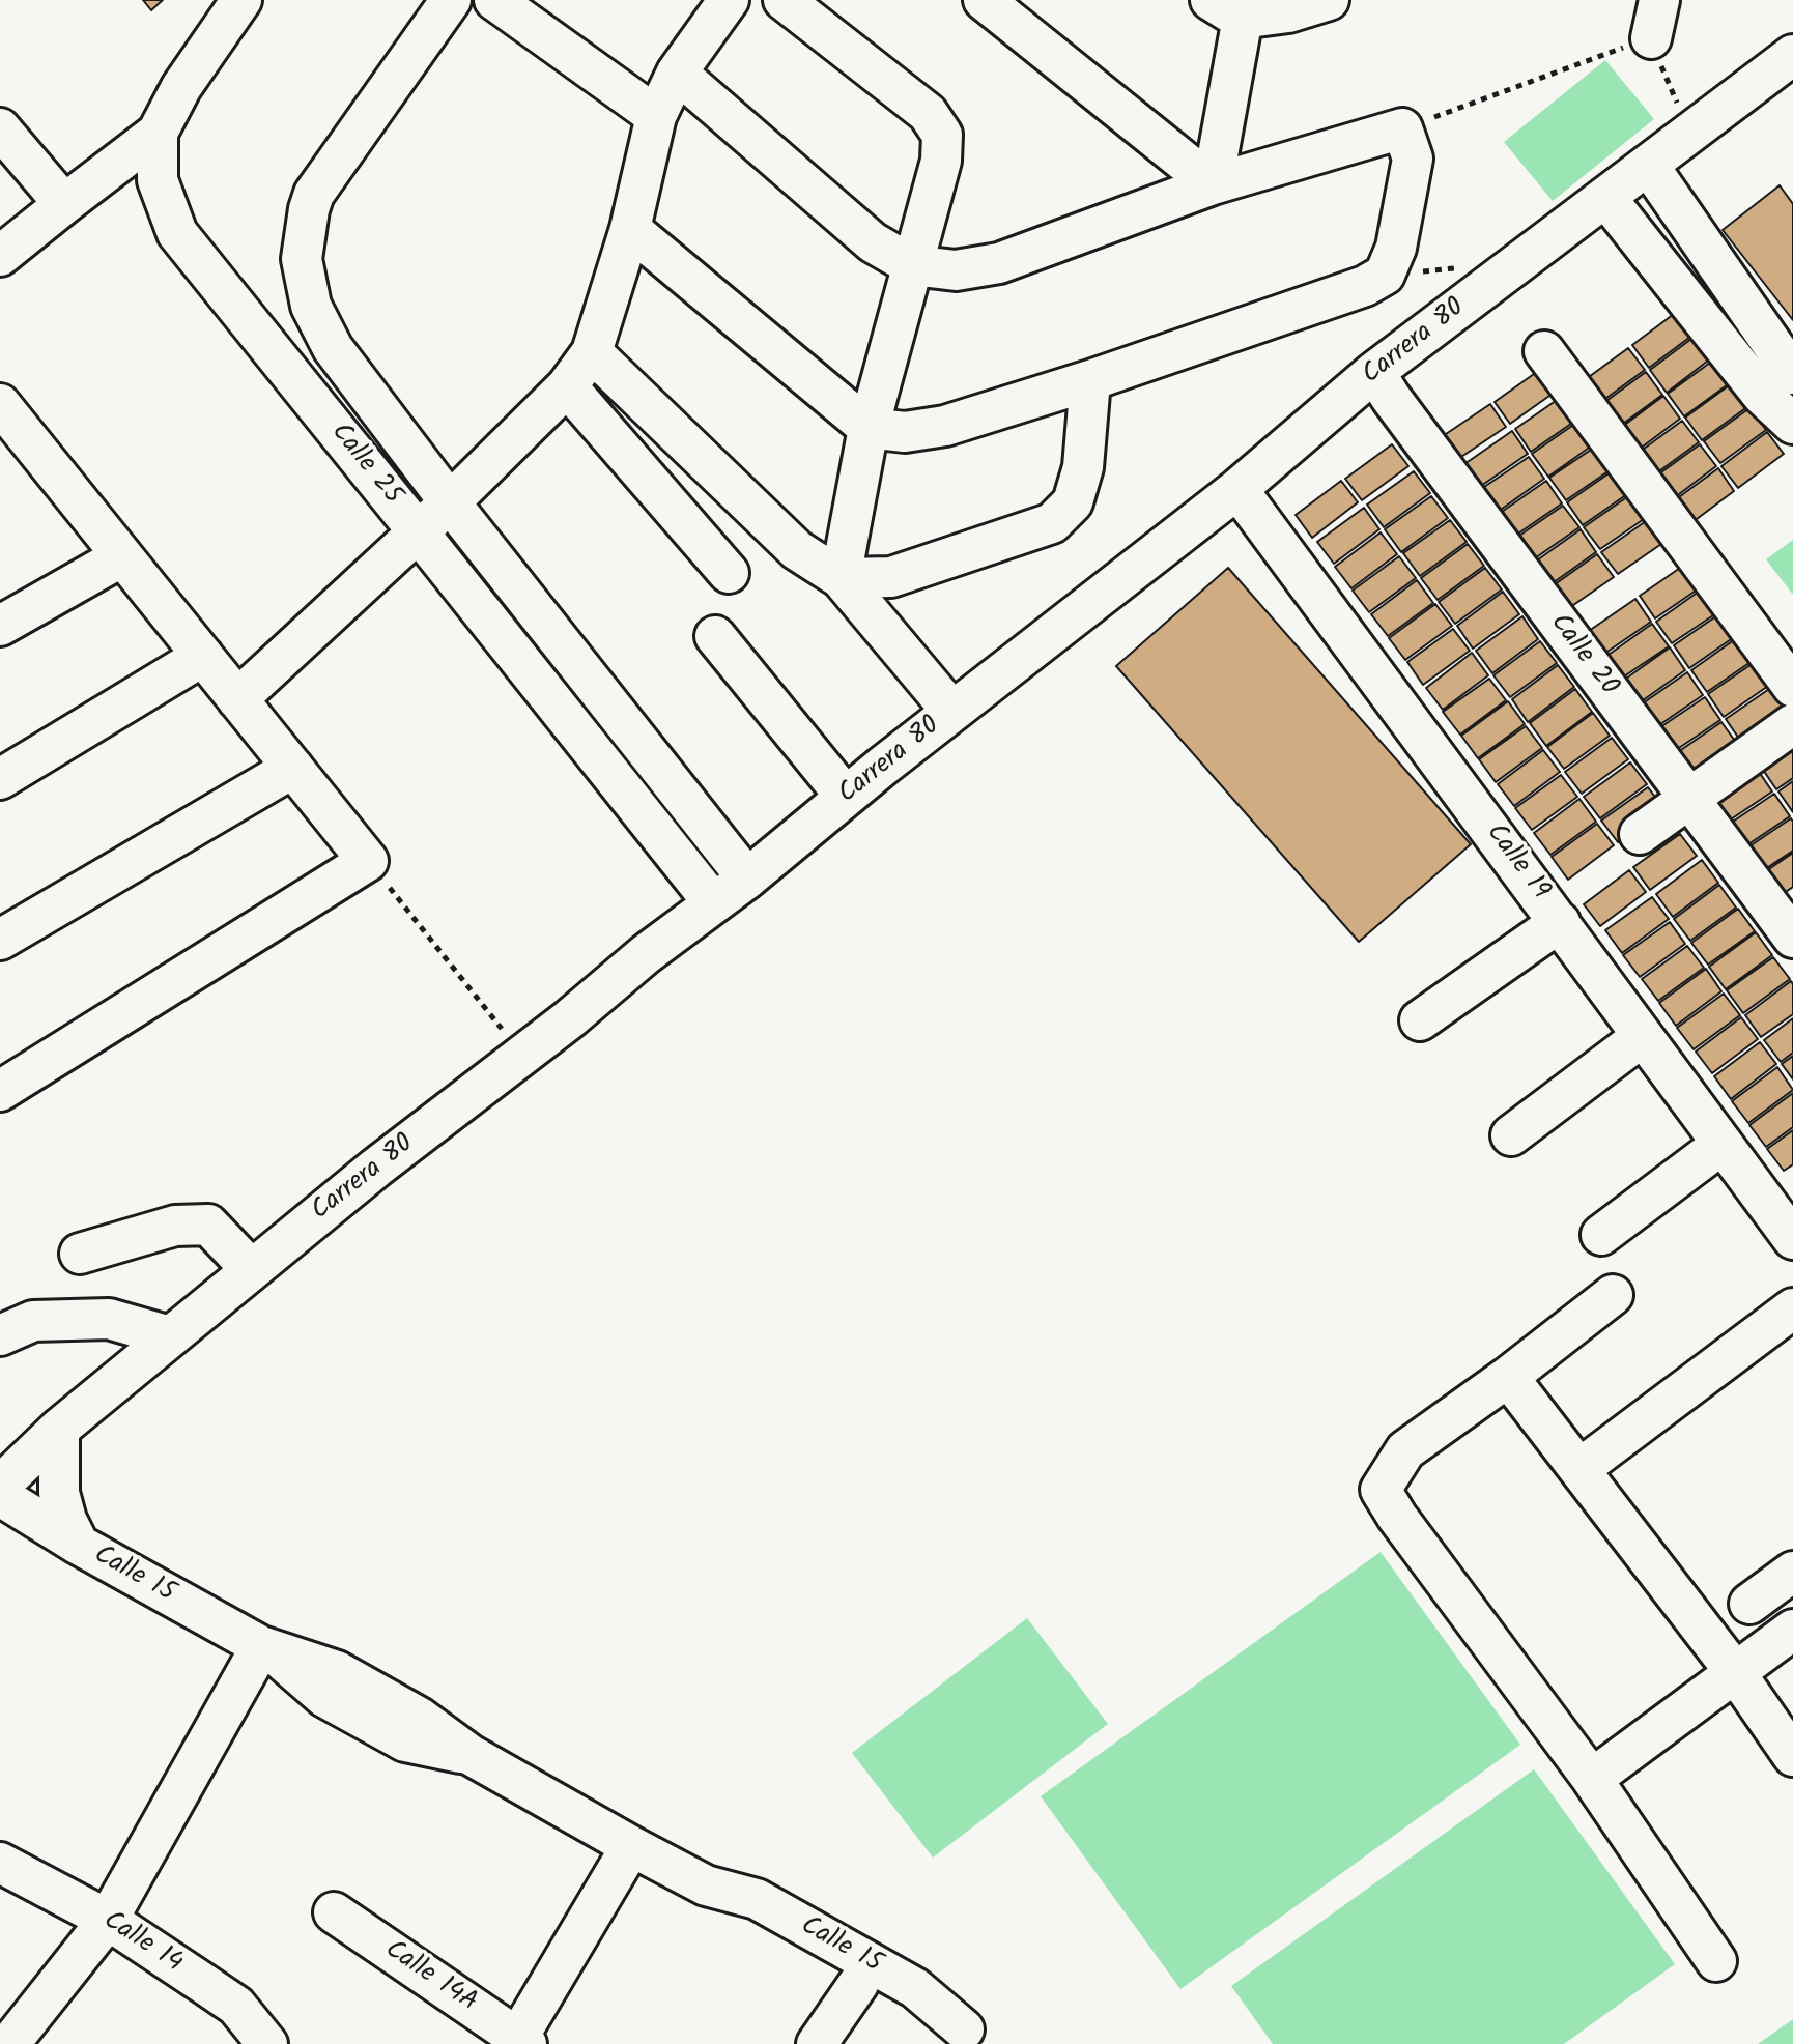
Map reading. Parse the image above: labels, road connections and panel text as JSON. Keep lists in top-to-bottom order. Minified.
{"streets":{"street":["Carrera 80","Calle 25","Calle 20","Calle 19","Calle 15","Calle 14","Calle 14A"]},"crossings":[["Carrera 80","Calle 25"],["Carrera 80","Calle 20"],["Carrera 80","Calle 19"]]}
